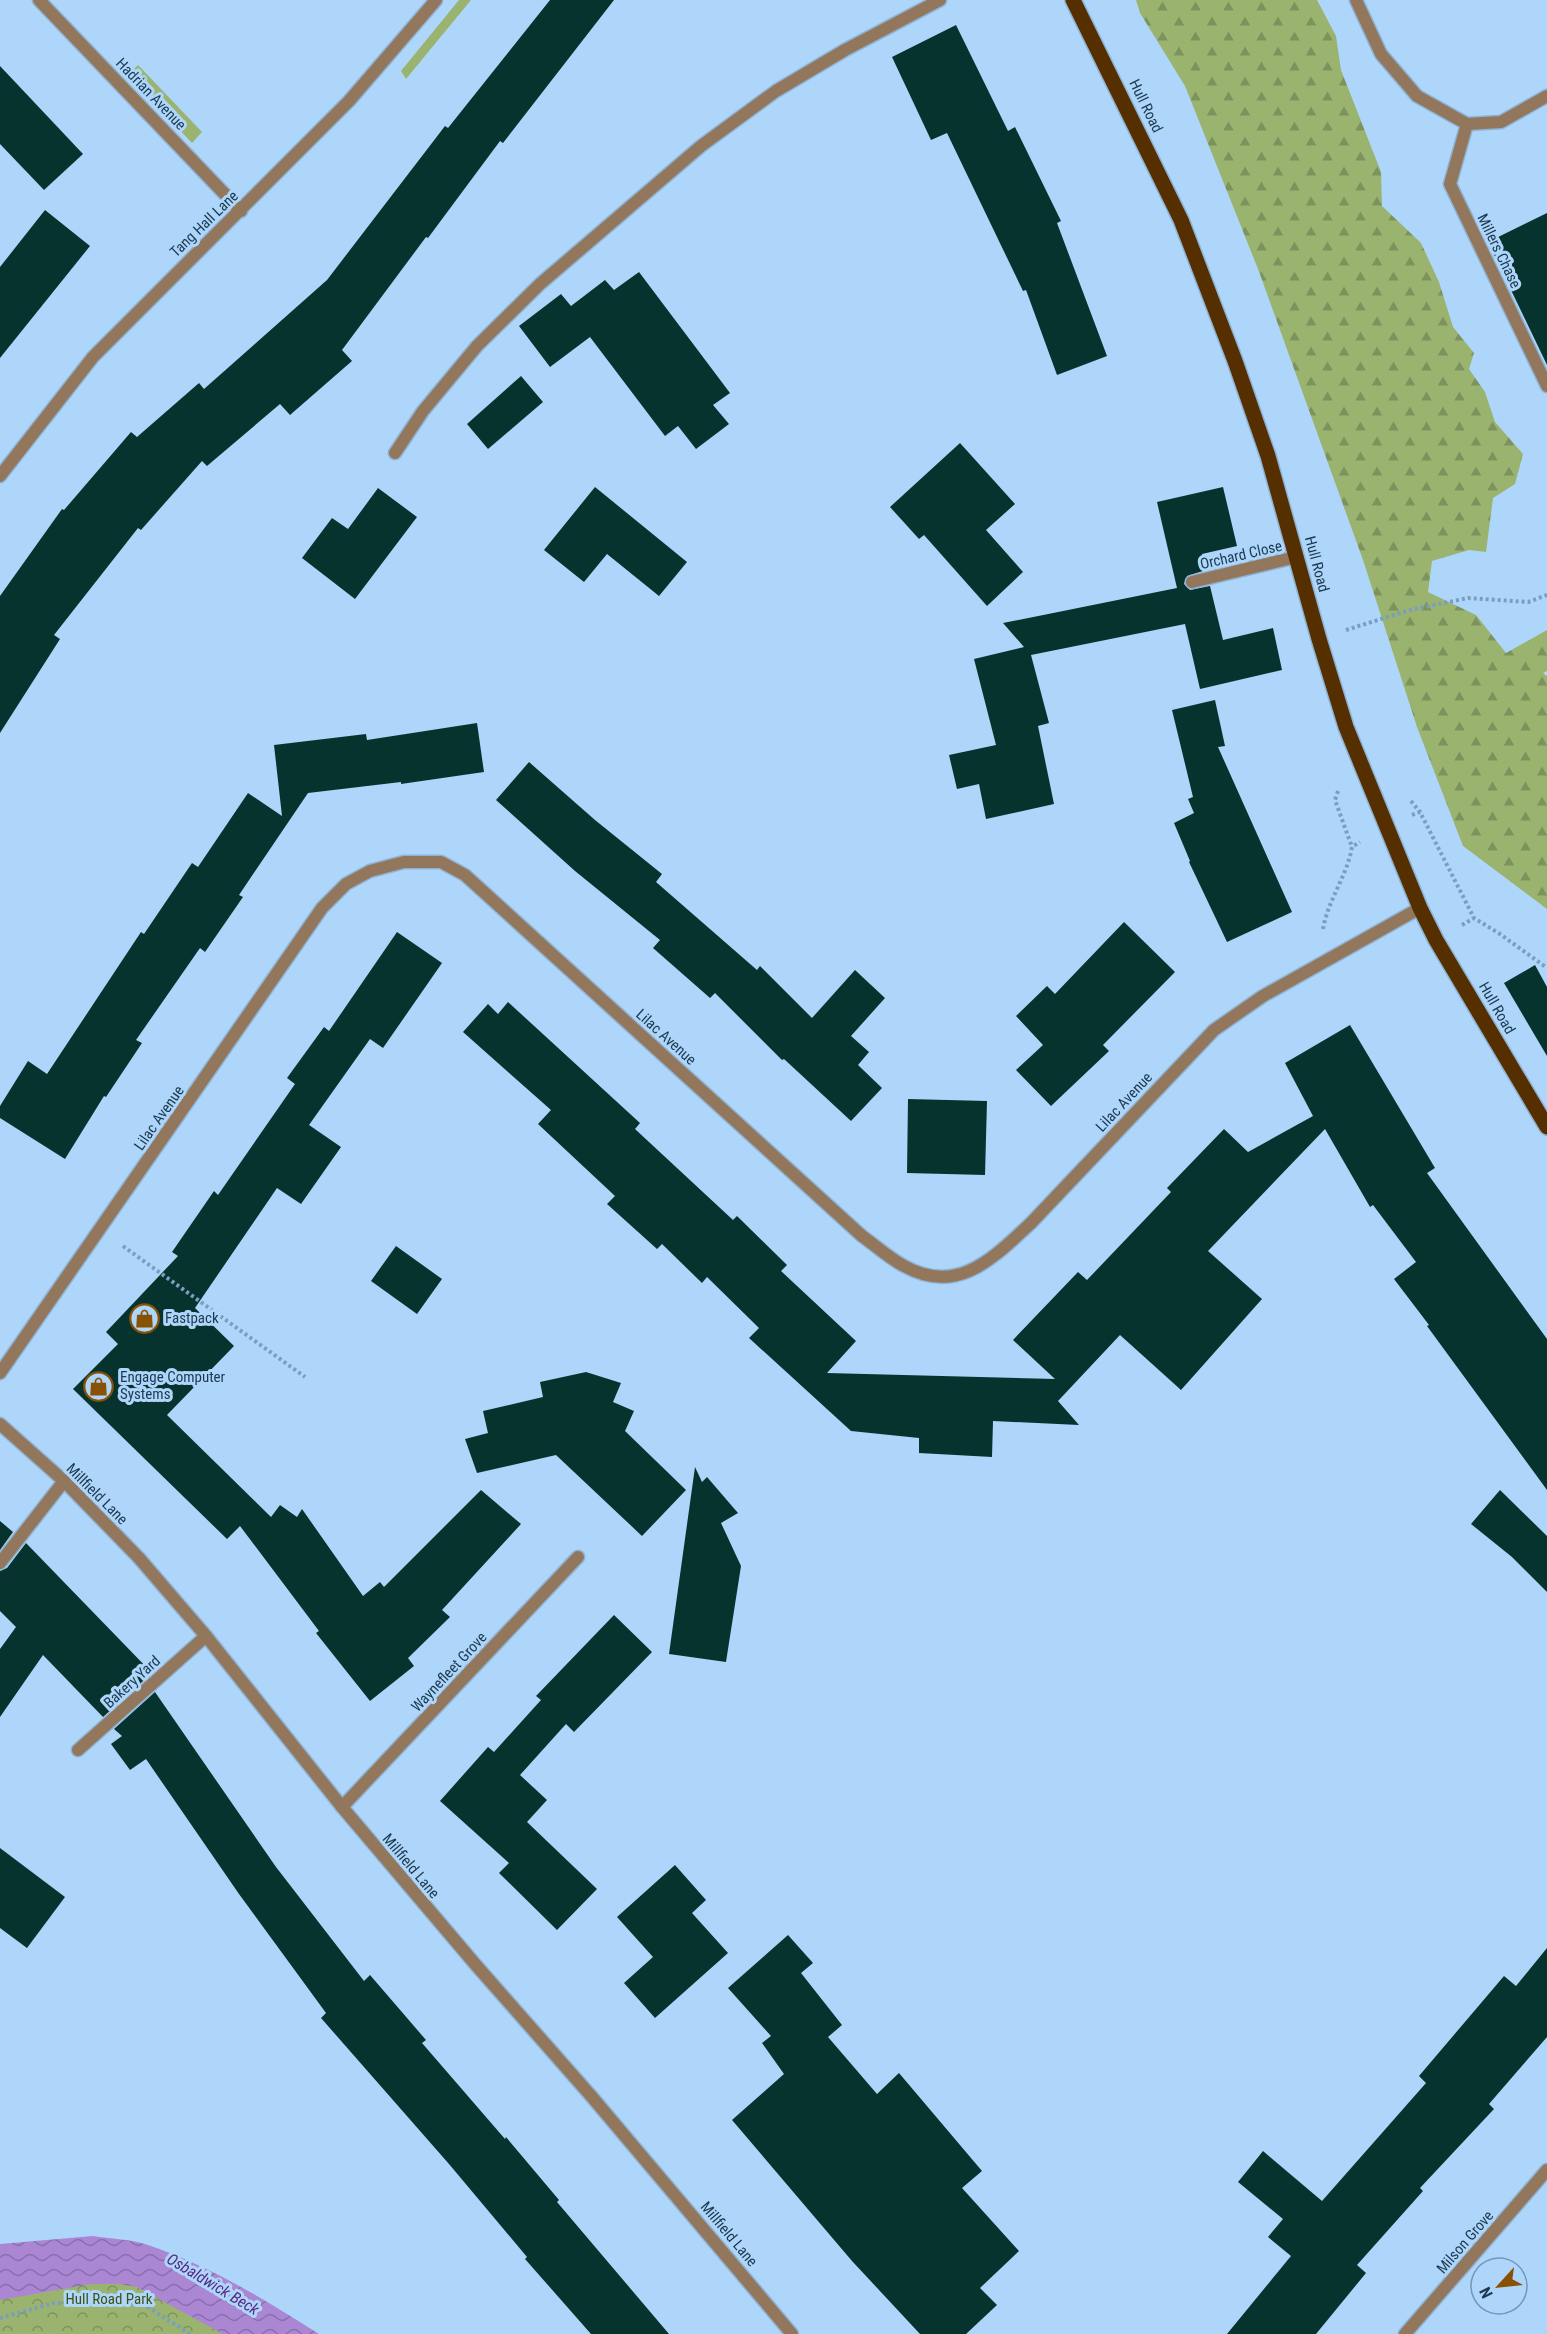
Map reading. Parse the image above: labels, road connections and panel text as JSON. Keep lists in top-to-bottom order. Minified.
{"streets":{"main road":["Hull Road"],"street":["Hadrian Avenue","Tang Hall Lane","Millers Chase","Orchard Close","Lilac Avenue","Millfield Lane","Waynefleet Grove","Bakery Yard","Milson Grove"]},"crossings":[["Hadrian Avenue","Tang Hall Lane"],["Hull Road","Orchard Close"],["Hull Road","Lilac Avenue"],["Millfield Lane","Waynefleet Grove"],["Millfield Lane","Bakery Yard"]],"water":["Osbaldwick Beck"],"parks":["Hull Road Park"],"places":{"shop":["Fastpack","Engage Computer Systems"]},"north":"bottom left"}
